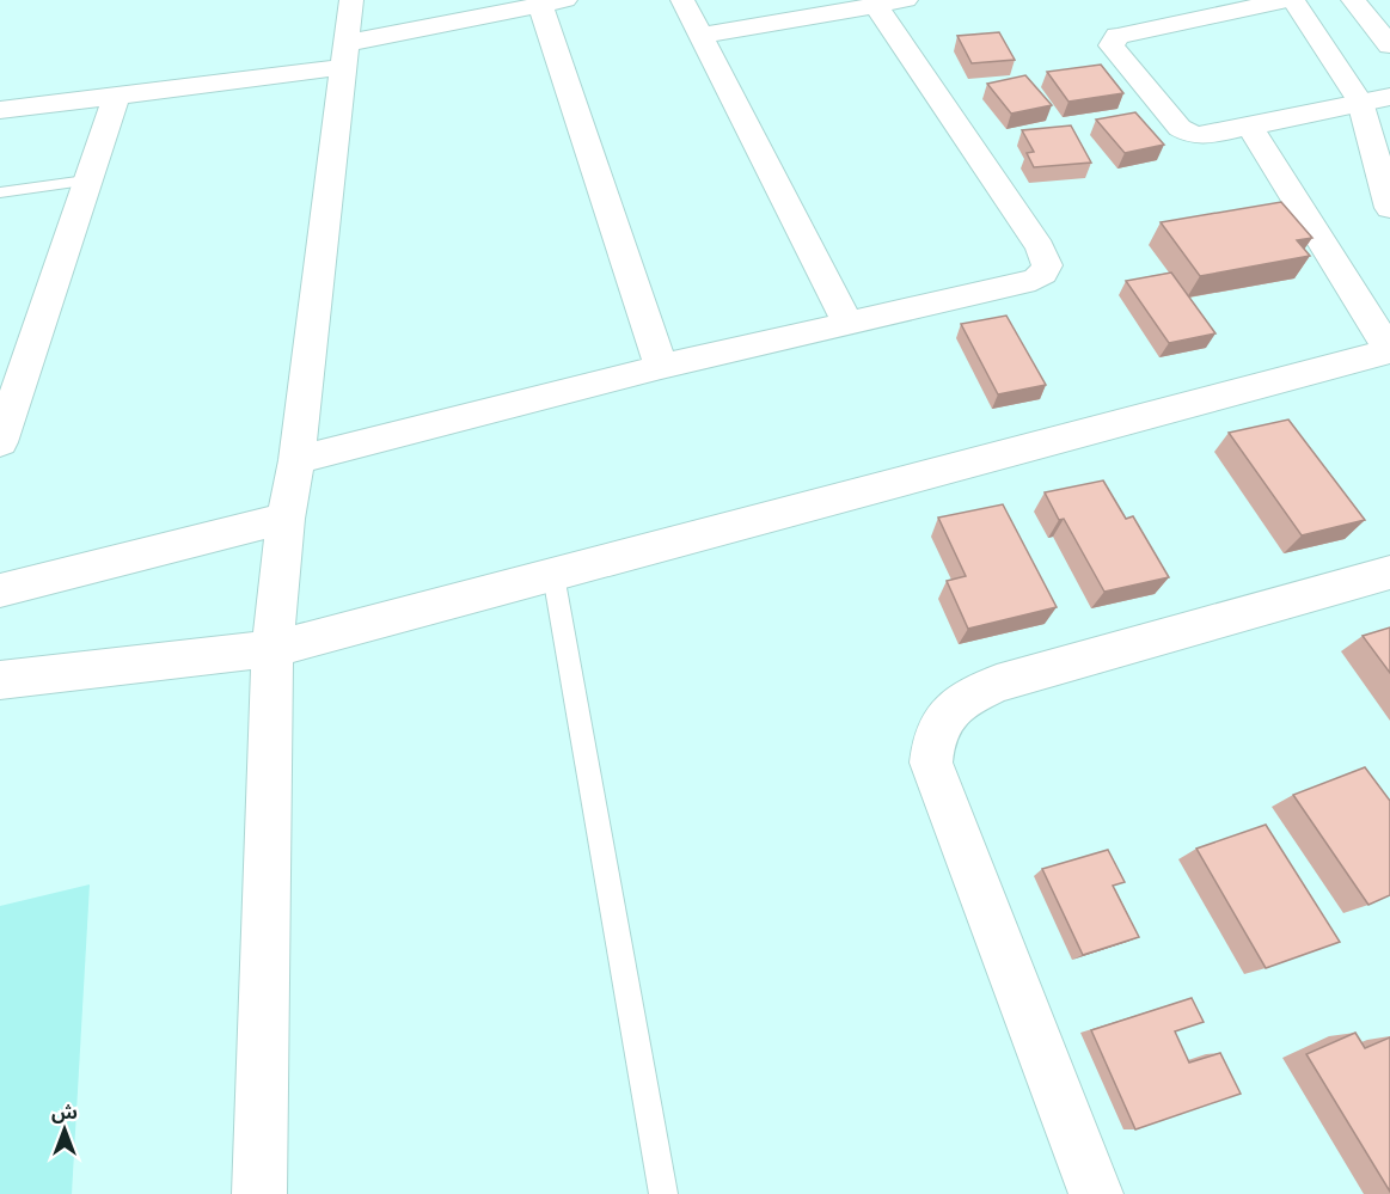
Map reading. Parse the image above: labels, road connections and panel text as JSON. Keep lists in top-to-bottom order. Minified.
{"north":"top"}
